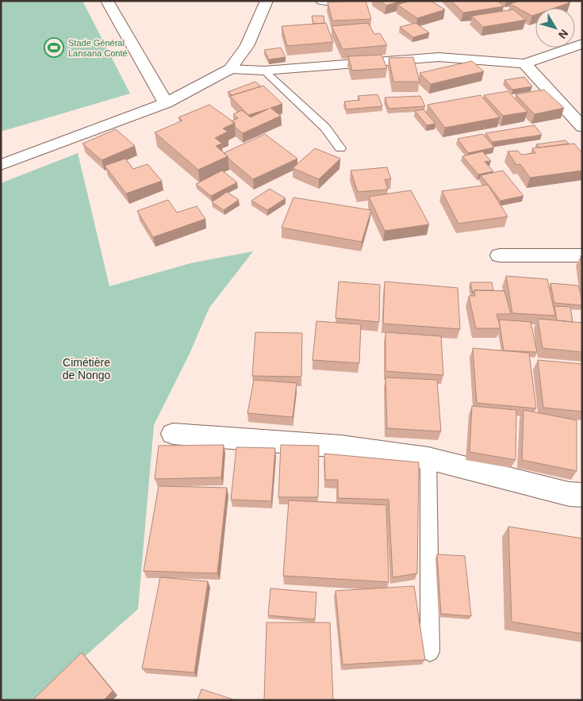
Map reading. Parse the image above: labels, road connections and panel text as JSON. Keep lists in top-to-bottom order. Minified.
{"parks":["Cimétière de Nongo"],"places":{"sports":["Stade Général Lansana Conté"]},"north":"bottom right"}
